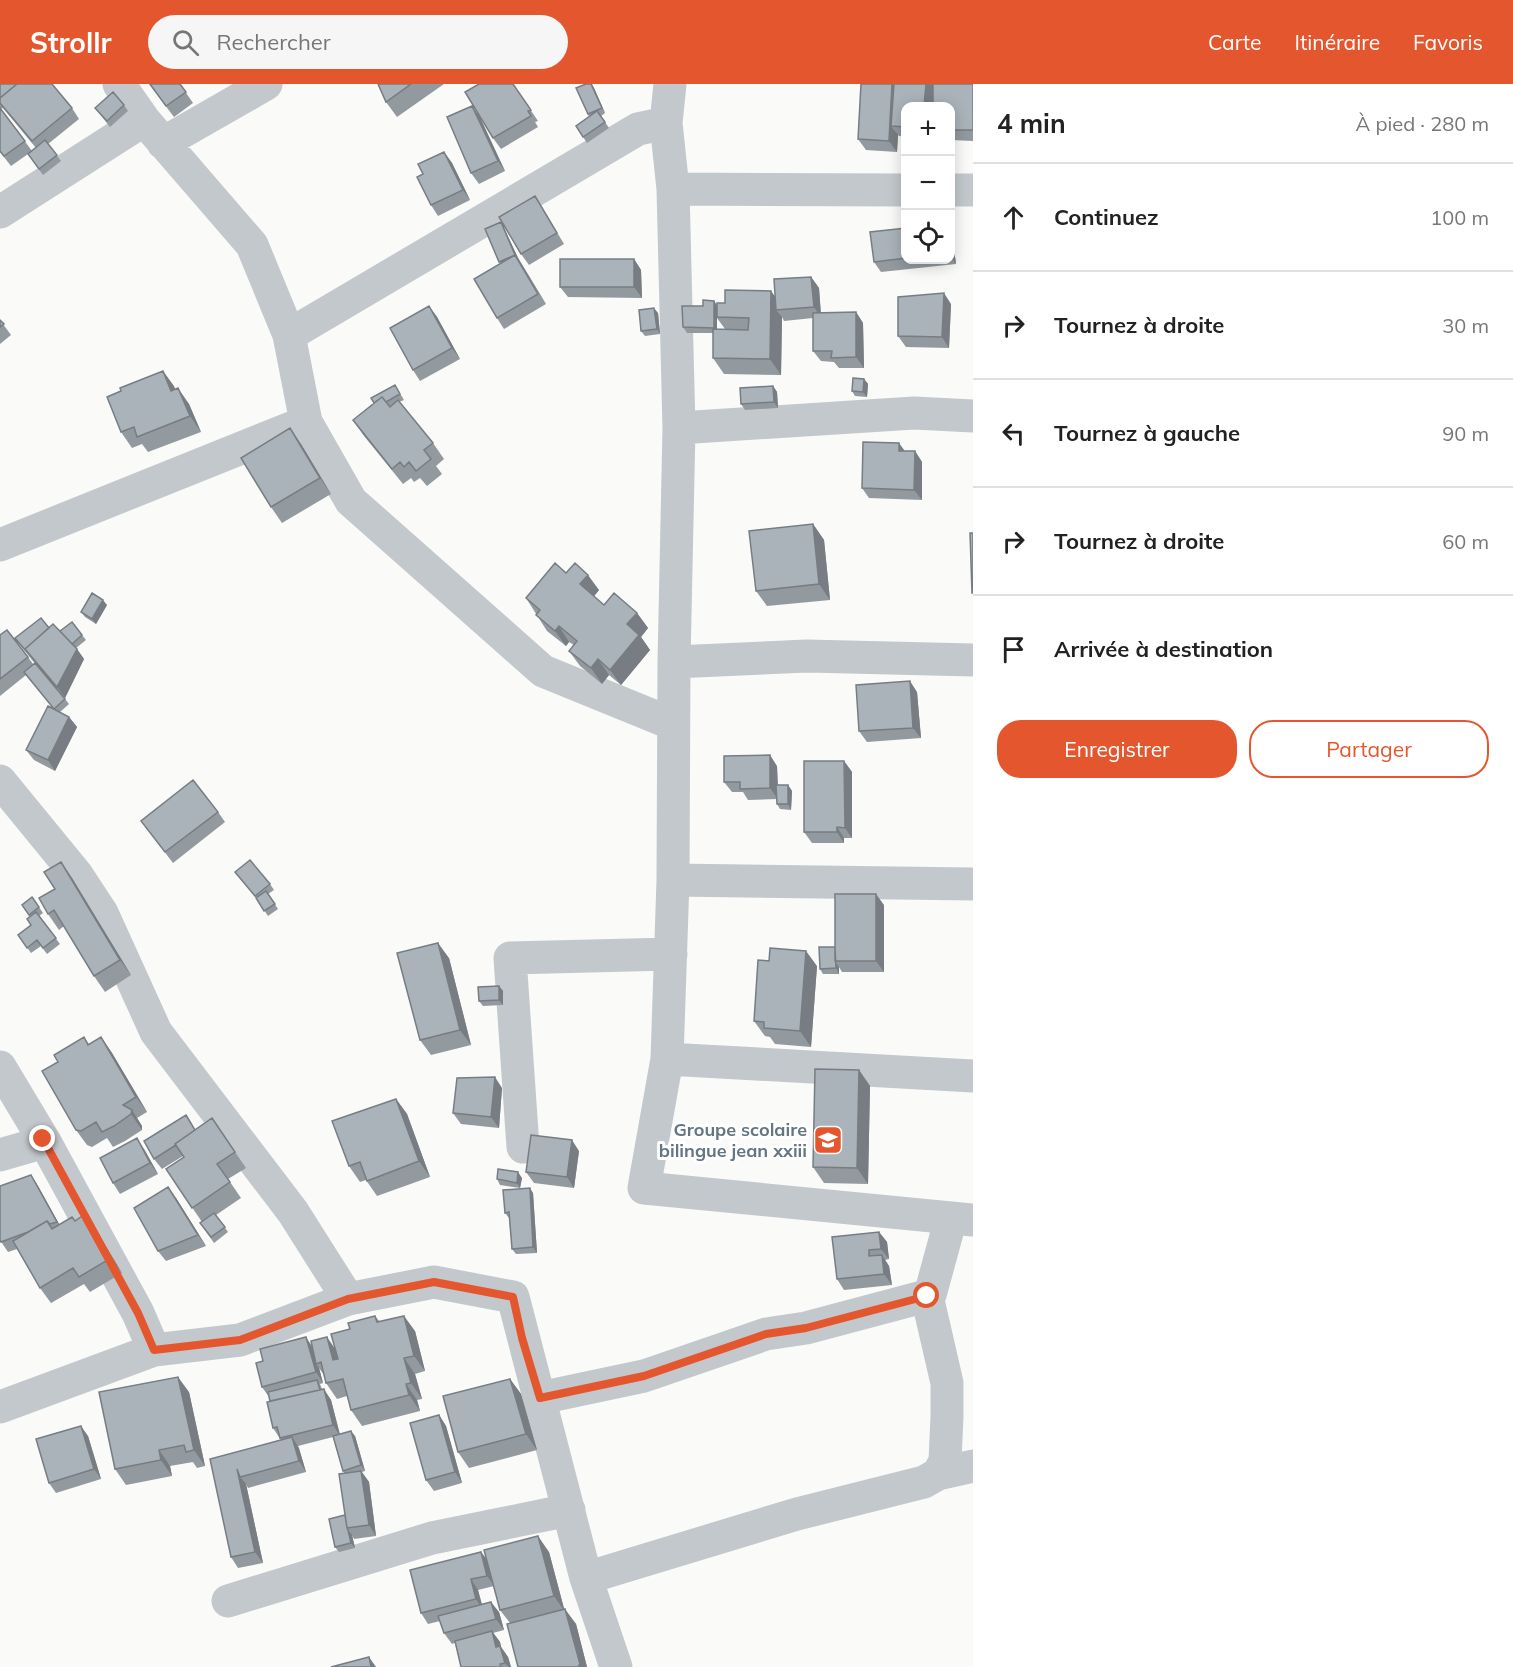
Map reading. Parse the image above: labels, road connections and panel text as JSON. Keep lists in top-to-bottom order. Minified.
{"places":{"school or university":["Groupe scolaire bilingue jean xxiii"]},"page":{"header":"Strollr","search":"Rechercher","nav":["Carte","Itinéraire","Favoris"],"heading":["4 min","À pied · 280 m"],"map_buttons":["+","−"],"list":[["Continuez","100 m"],["Tournez à droite","30 m"],["Tournez à gauche","90 m"],["Tournez à droite","60 m"],"Arrivée à destination"],"buttons":["Enregistrer","Partager"]}}
